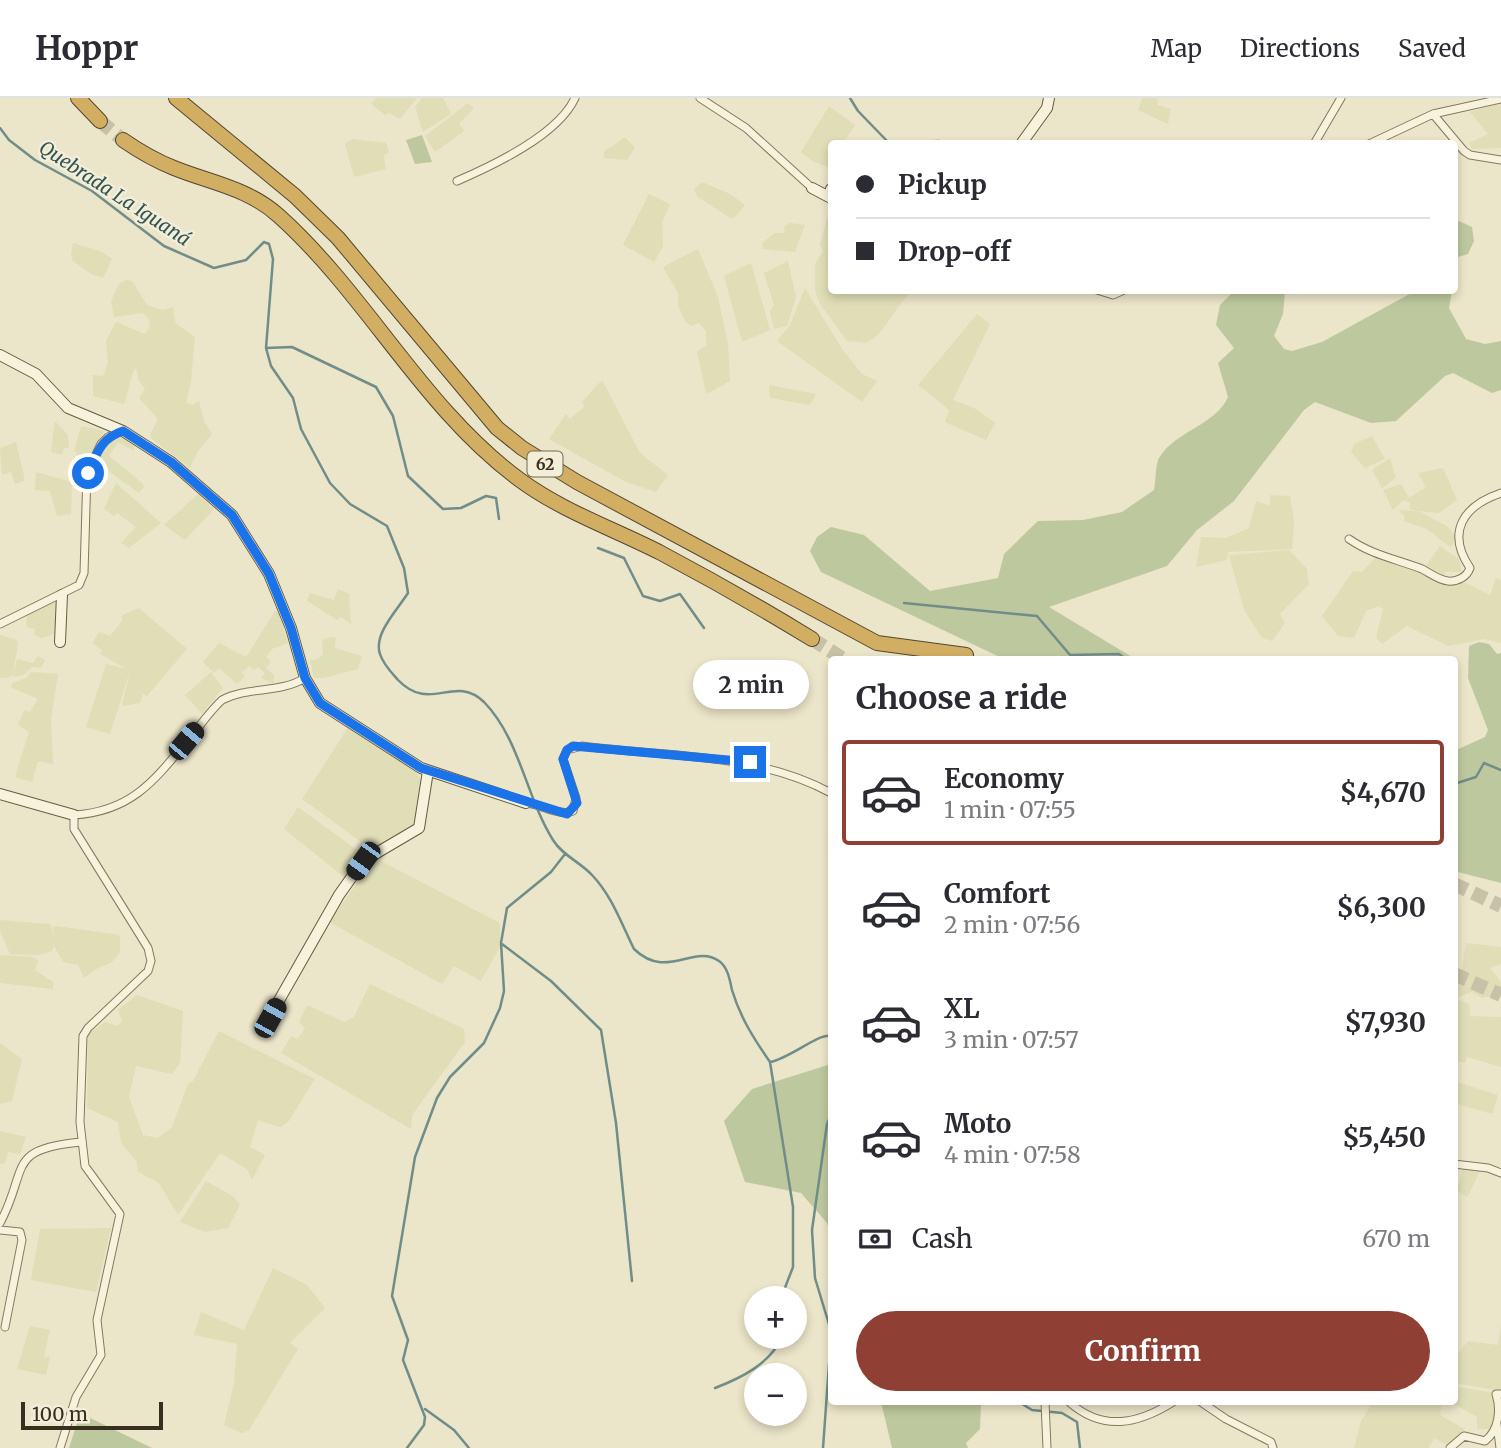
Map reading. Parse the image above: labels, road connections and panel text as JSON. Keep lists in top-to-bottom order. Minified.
{"streets":{"highway":["62"]},"water":["Quebrada La Iguaná"],"scale_bar":"100 m","page":{"header":"Hoppr","nav":["Map","Directions","Saved"],"banner":["Pickup","Drop-off"],"heading":"Choose a ride","bubble":"2 min","list":[{"name":"Economy","note":"1 min · 07:55","value":"$4,670"},{"name":"Comfort","note":"2 min · 07:56","value":"$6,300"},{"name":"XL","note":"3 min · 07:57","value":"$7,930"},{"name":"Moto","note":"4 min · 07:58","value":"$5,450"}],"pay":["Cash","670 m"],"map_buttons":["+","−"],"buttons":"Confirm","scale":"100 m"}}
